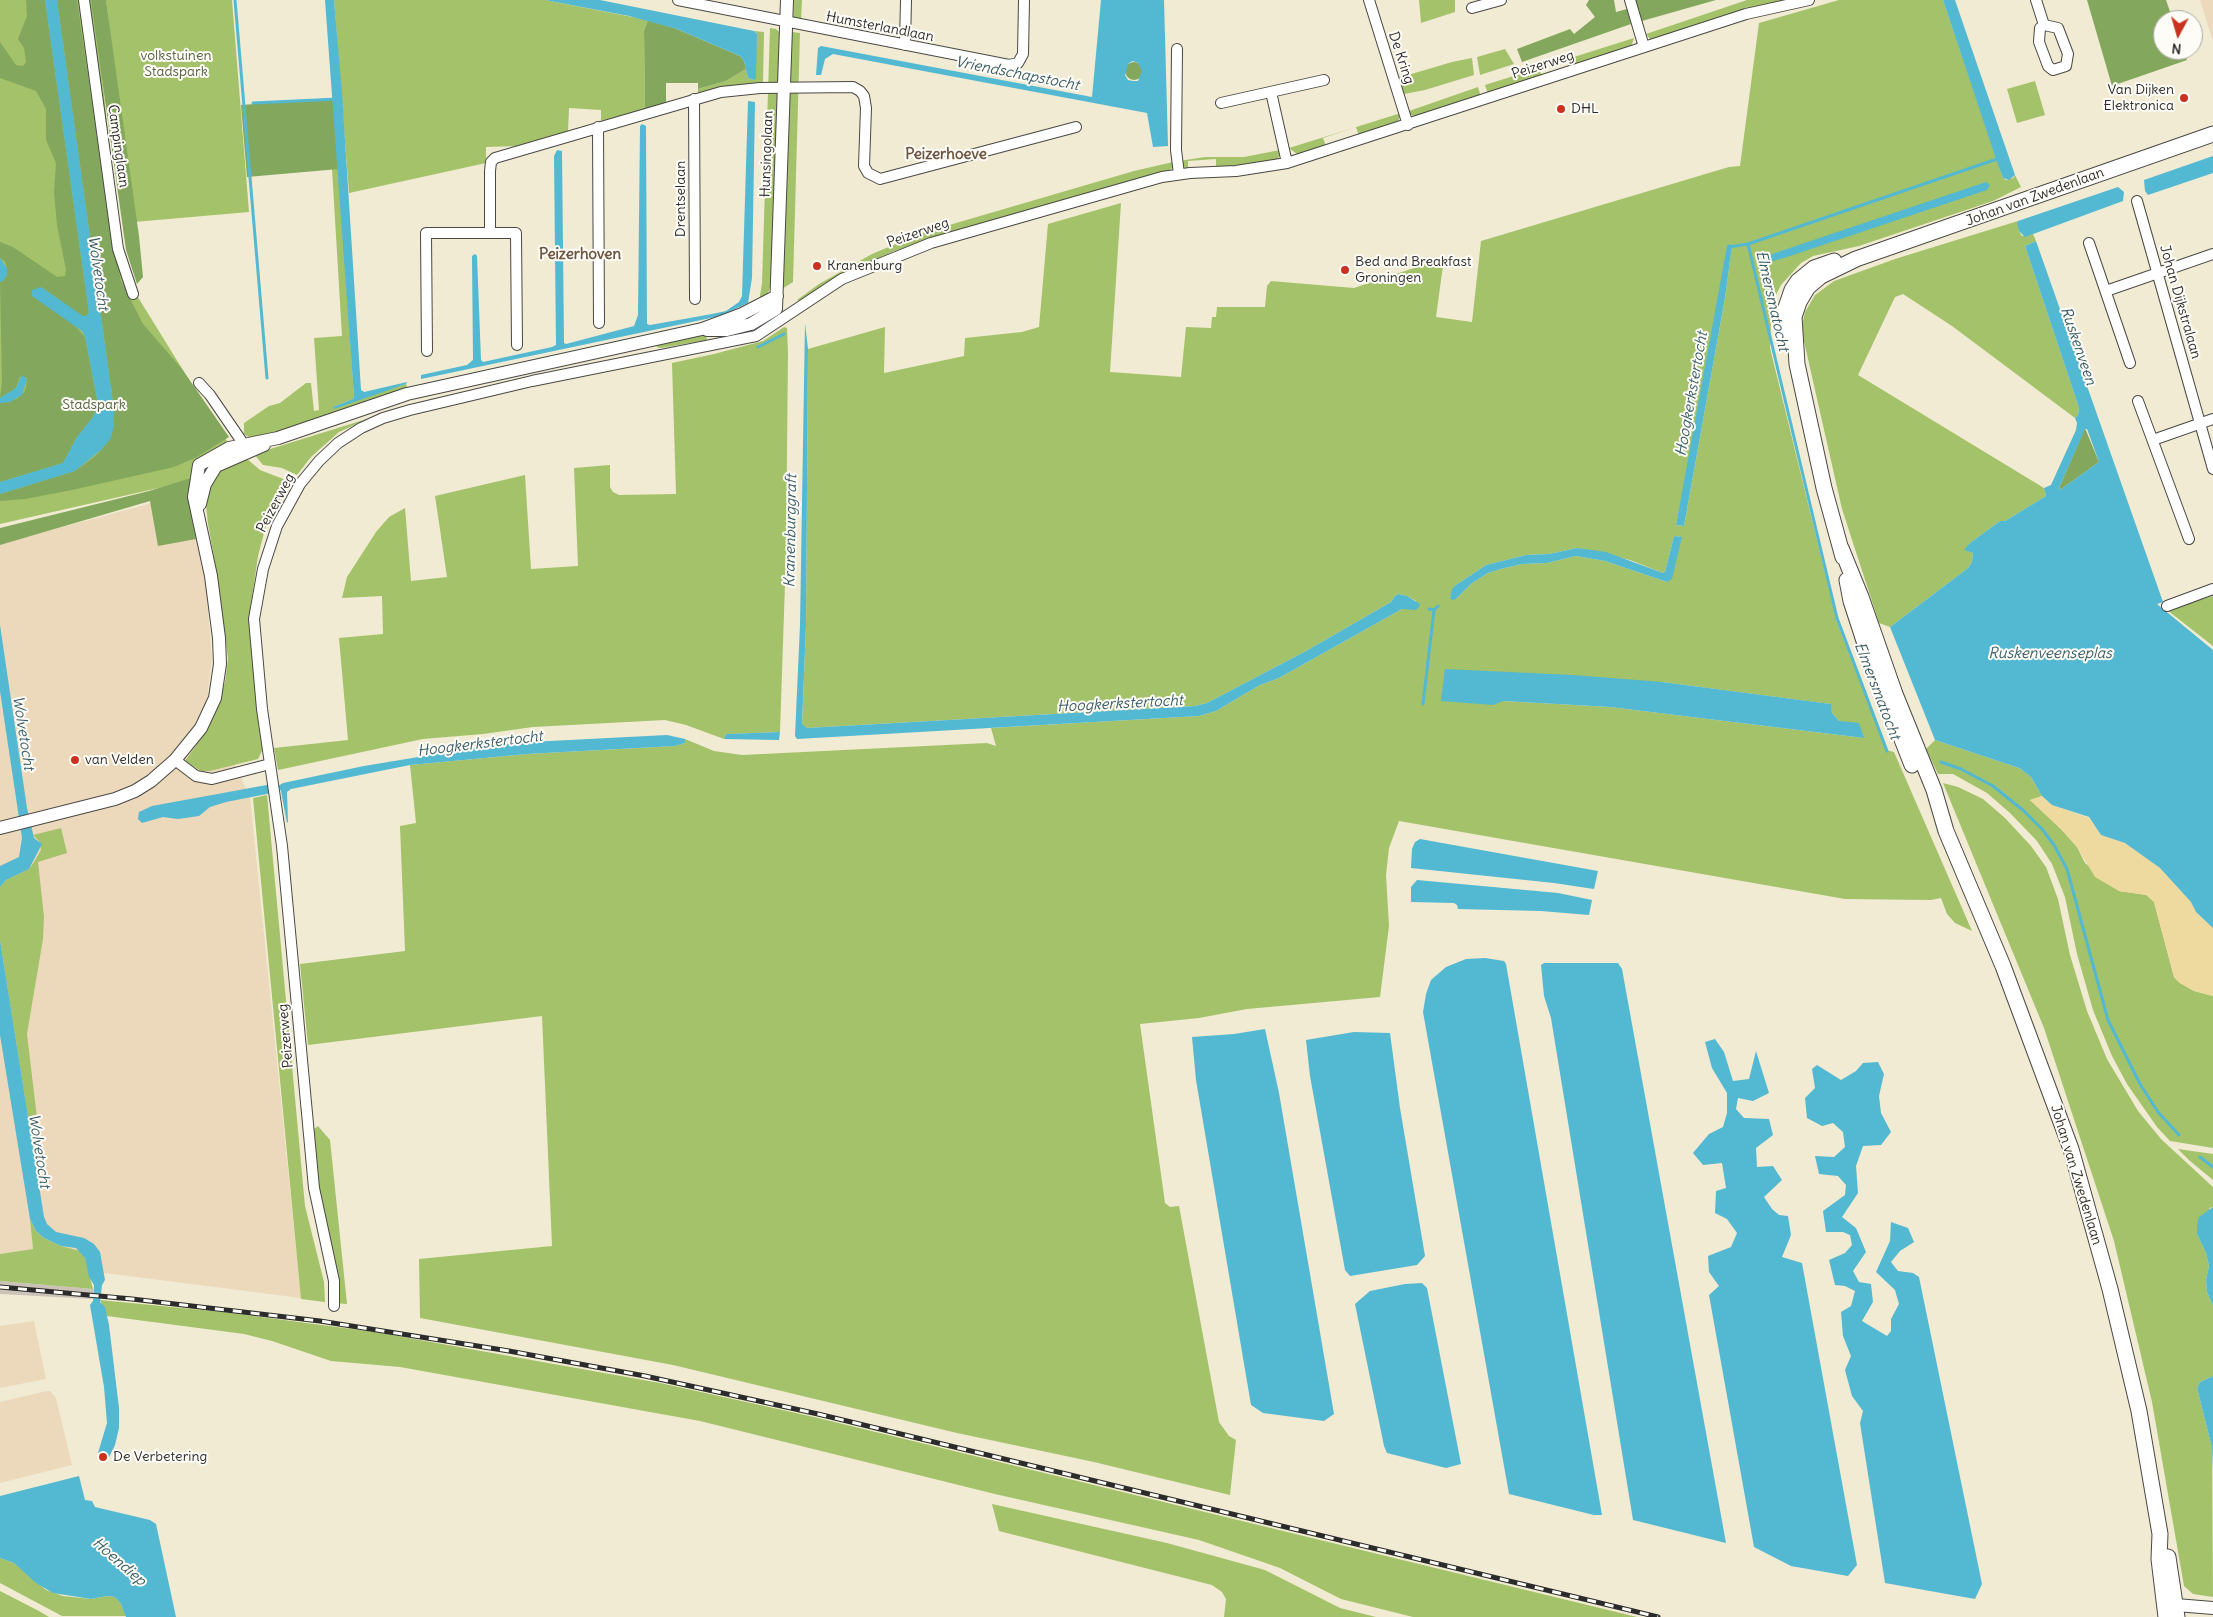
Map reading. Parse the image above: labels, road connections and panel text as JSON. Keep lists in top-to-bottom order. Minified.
{"streets":{"main road":["Johan van Zwedenlaan"],"street":["Humsterlandlaan","De Kring","Peizerweg","Campinglaan","Hunsingolaan","Drentselaan","Johan Dijkstralaan"]},"crossings":[["Humsterlandlaan","Hunsingolaan"],["De Kring","Peizerweg"]],"districts":["Peizerhoeve","Peizerhoven"],"water":["Vriendschapstocht","Wolvetocht","Elmersmatocht","Ruskenveen","Hoogkerkstertocht","Kranenburggraft","Ruskenveenseplas","Hoendiep"],"parks":["volkstuinen Stadspark","Stadspark"],"places":["Van Dijken Elektronica","DHL","Kranenburg","Bed and Breakfast Groningen","van Velden","De Verbetering"],"north":"bottom"}
